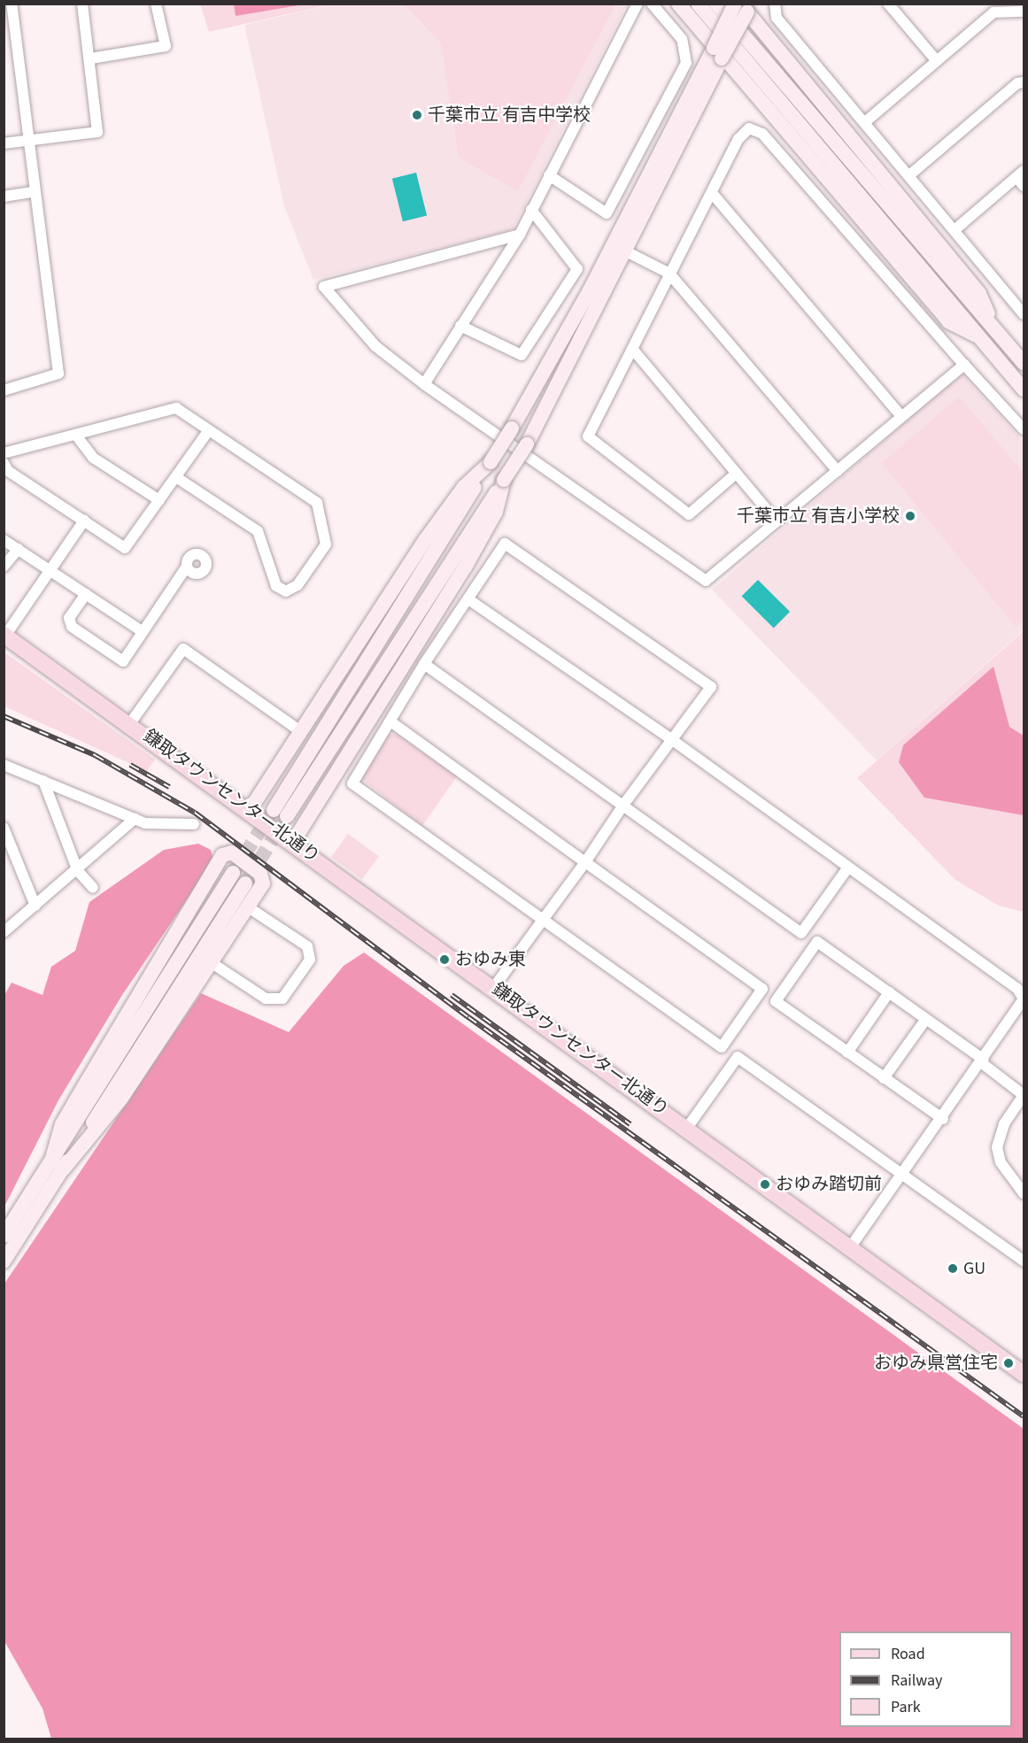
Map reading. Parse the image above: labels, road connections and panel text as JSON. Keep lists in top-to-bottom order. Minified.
{"streets":{"main road":["鎌取タウンセンター北通り"]},"places":["千葉市立 有吉中学校","千葉市立 有吉小学校","おゆみ東","おゆみ踏切前","GU","おゆみ県営住宅"],"legend":["Road","Railway","Park"]}
